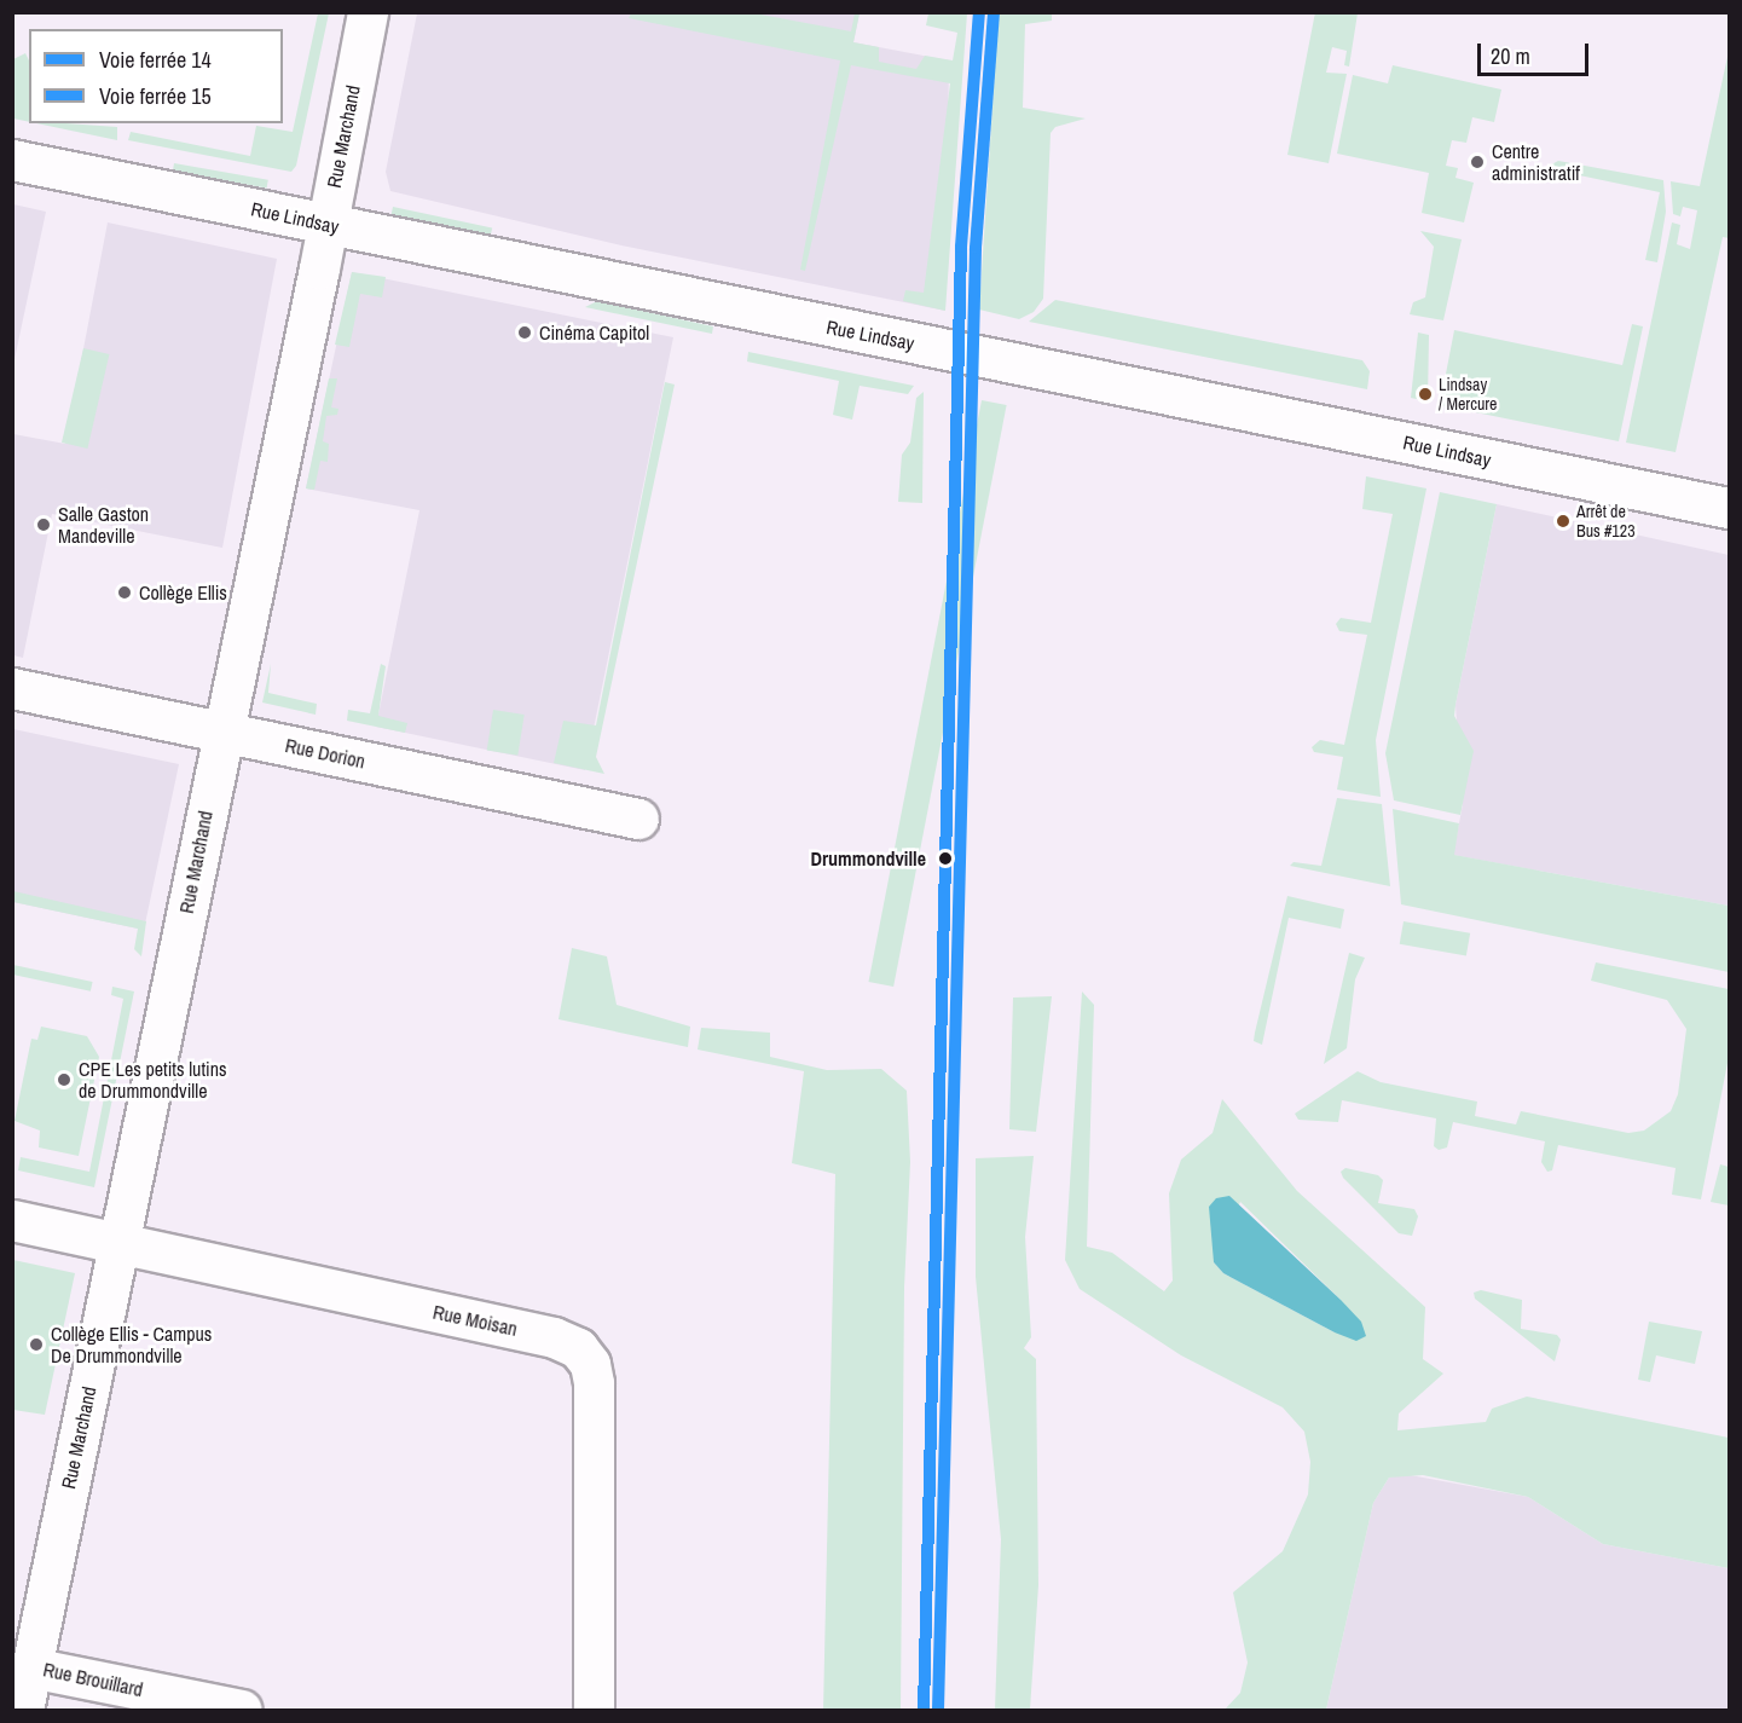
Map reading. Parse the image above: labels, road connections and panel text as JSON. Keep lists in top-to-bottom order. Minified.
{"streets":{"street":["Rue Marchand","Rue Lindsay","Rue Dorion","Rue Moisan","Rue Brouillard"]},"crossings":[["Rue Marchand","Rue Lindsay"],["Rue Marchand","Rue Dorion"],["Rue Marchand","Rue Moisan"],["Rue Marchand","Rue Brouillard"]],"places":["Centre administratif","Cinéma Capitol","Lindsay / Mercure","Arrêt de Bus #123","Salle Gaston Mandeville","Collège Ellis","Drummondville","CPE Les petits lutins de Drummondville","Collège Ellis - Campus De Drummondville"],"lines":["rail line 14","rail line 15"],"legend":["Voie ferrée 14","Voie ferrée 15"],"scale_bar":"20 m"}
